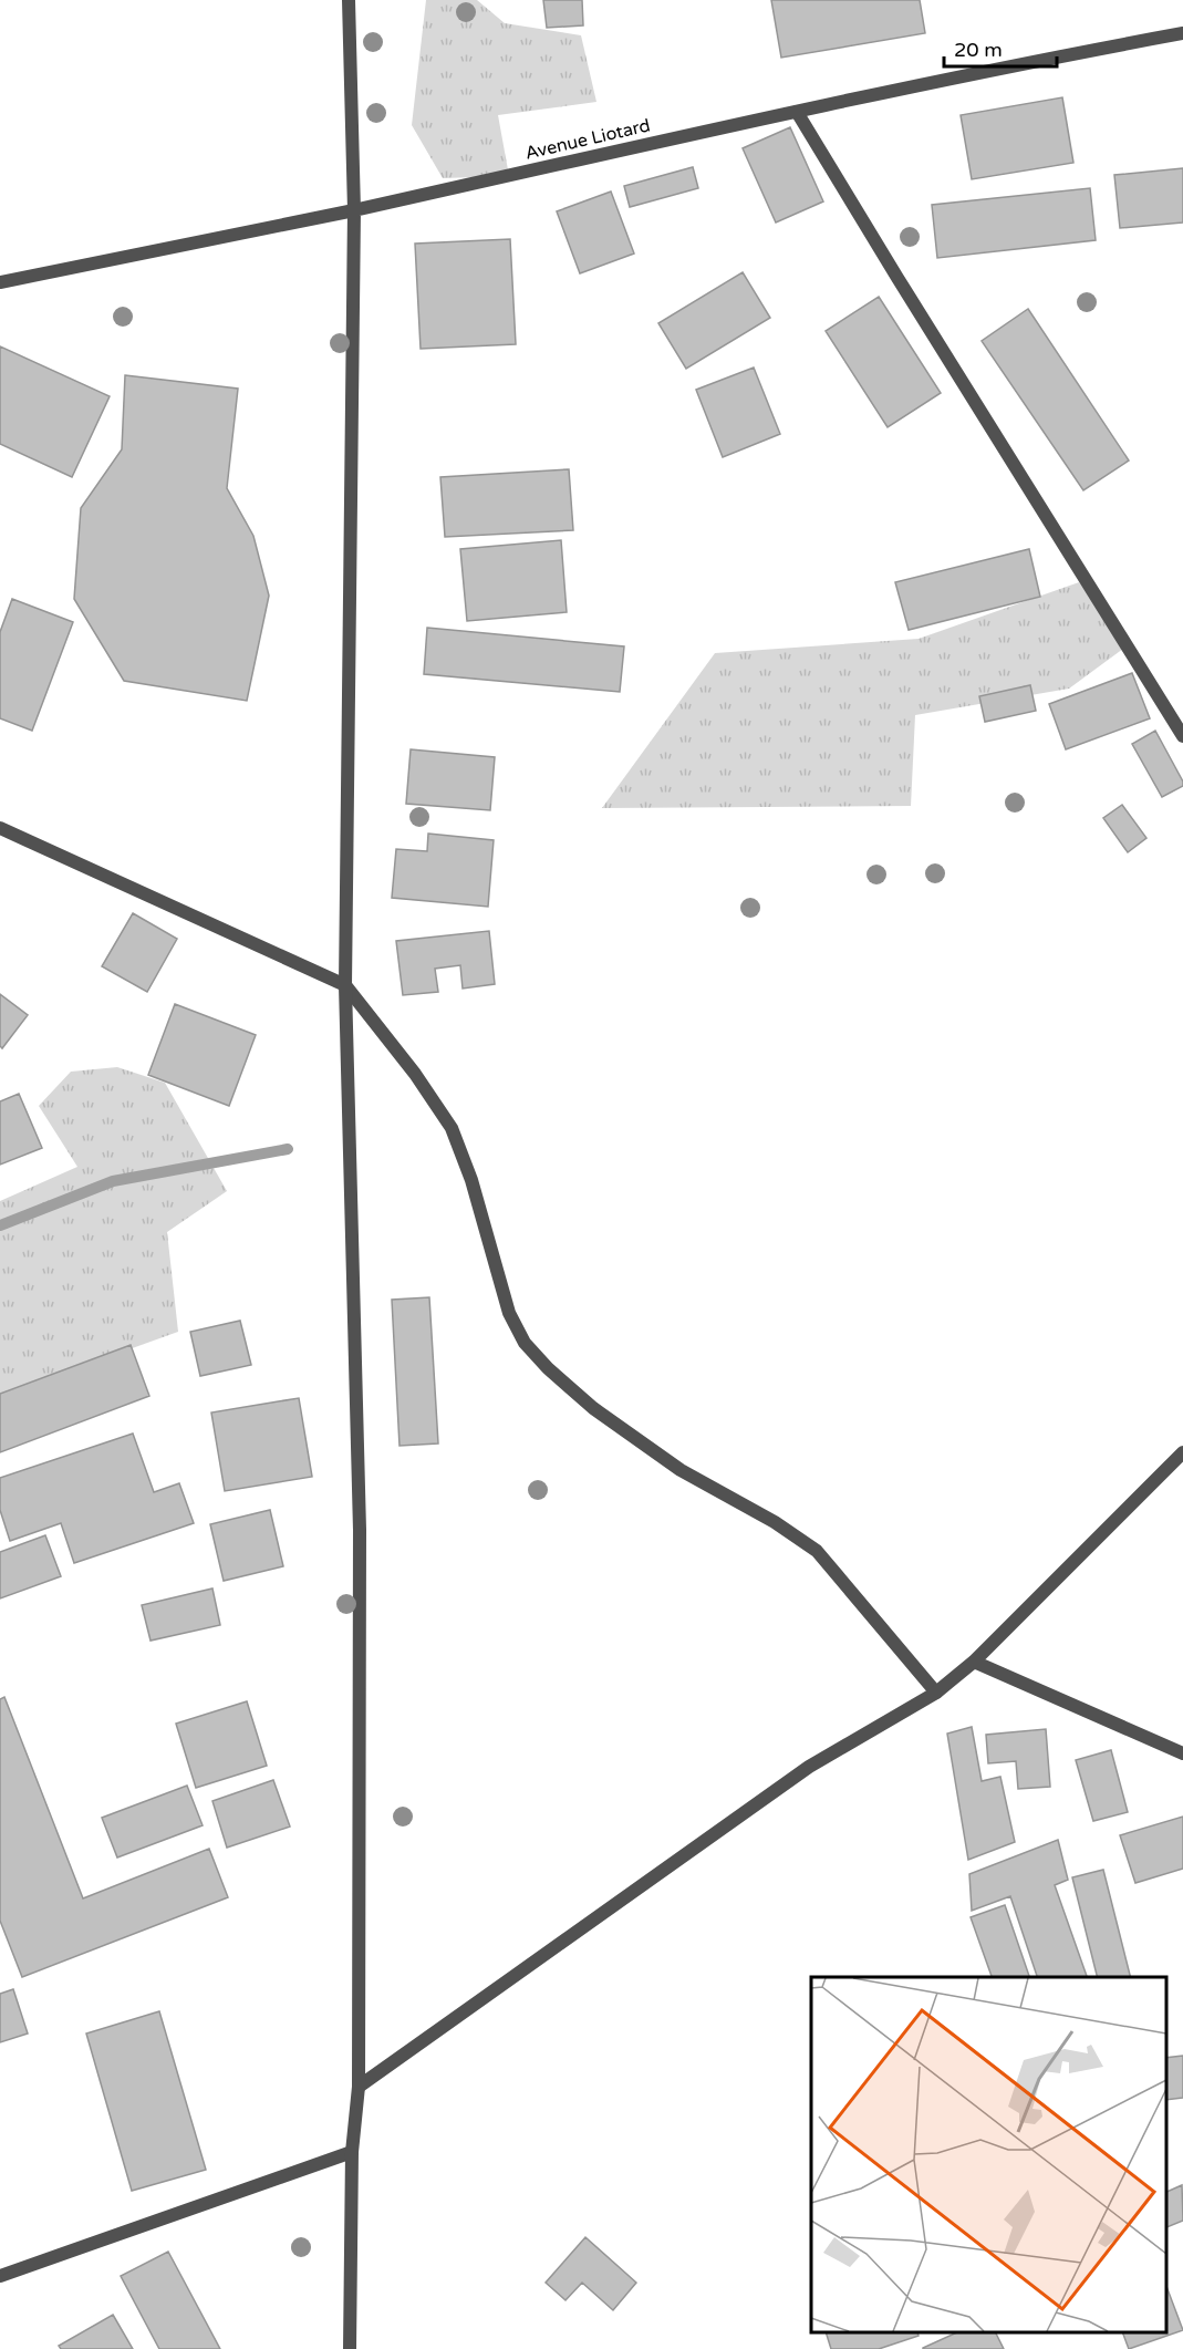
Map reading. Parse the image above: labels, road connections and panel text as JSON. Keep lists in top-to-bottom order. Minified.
{"streets":{"street":["Avenue Liotard"]},"scale_bar":"20 m"}
